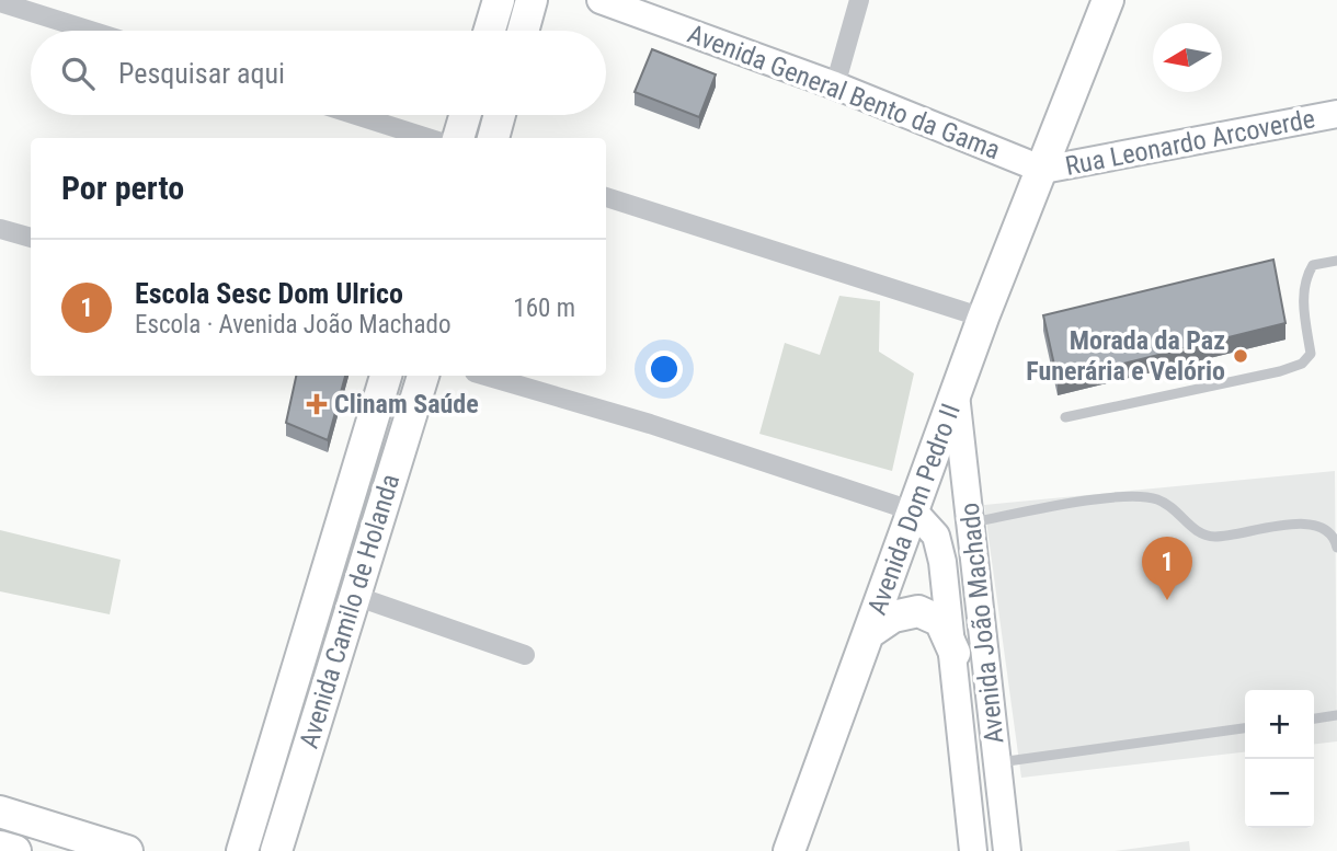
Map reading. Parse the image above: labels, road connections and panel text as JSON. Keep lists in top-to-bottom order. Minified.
{"streets":{"main road":["Avenida General Bento da Gama","Rua Leonardo Arcoverde","Avenida Dom Pedro II","Avenida Camilo de Holanda","Avenida João Machado"]},"crossings":[["Avenida General Bento da Gama","Rua Leonardo Arcoverde"],["Avenida General Bento da Gama","Avenida Dom Pedro II"],["Rua Leonardo Arcoverde","Avenida Dom Pedro II"],["Avenida Dom Pedro II","Avenida João Machado"]],"places":{"other":["Morada da Paz Funerária e Velório"],"health":["Clinam Saúde"]},"north":"left","page":{"search":"Pesquisar aqui","heading":"Por perto","list":[{"mark":"1","name":"Escola Sesc Dom Ulrico","note":"Escola · Avenida João Machado","value":"160 m"}],"pins":"1","map_buttons":["+","−"]}}
